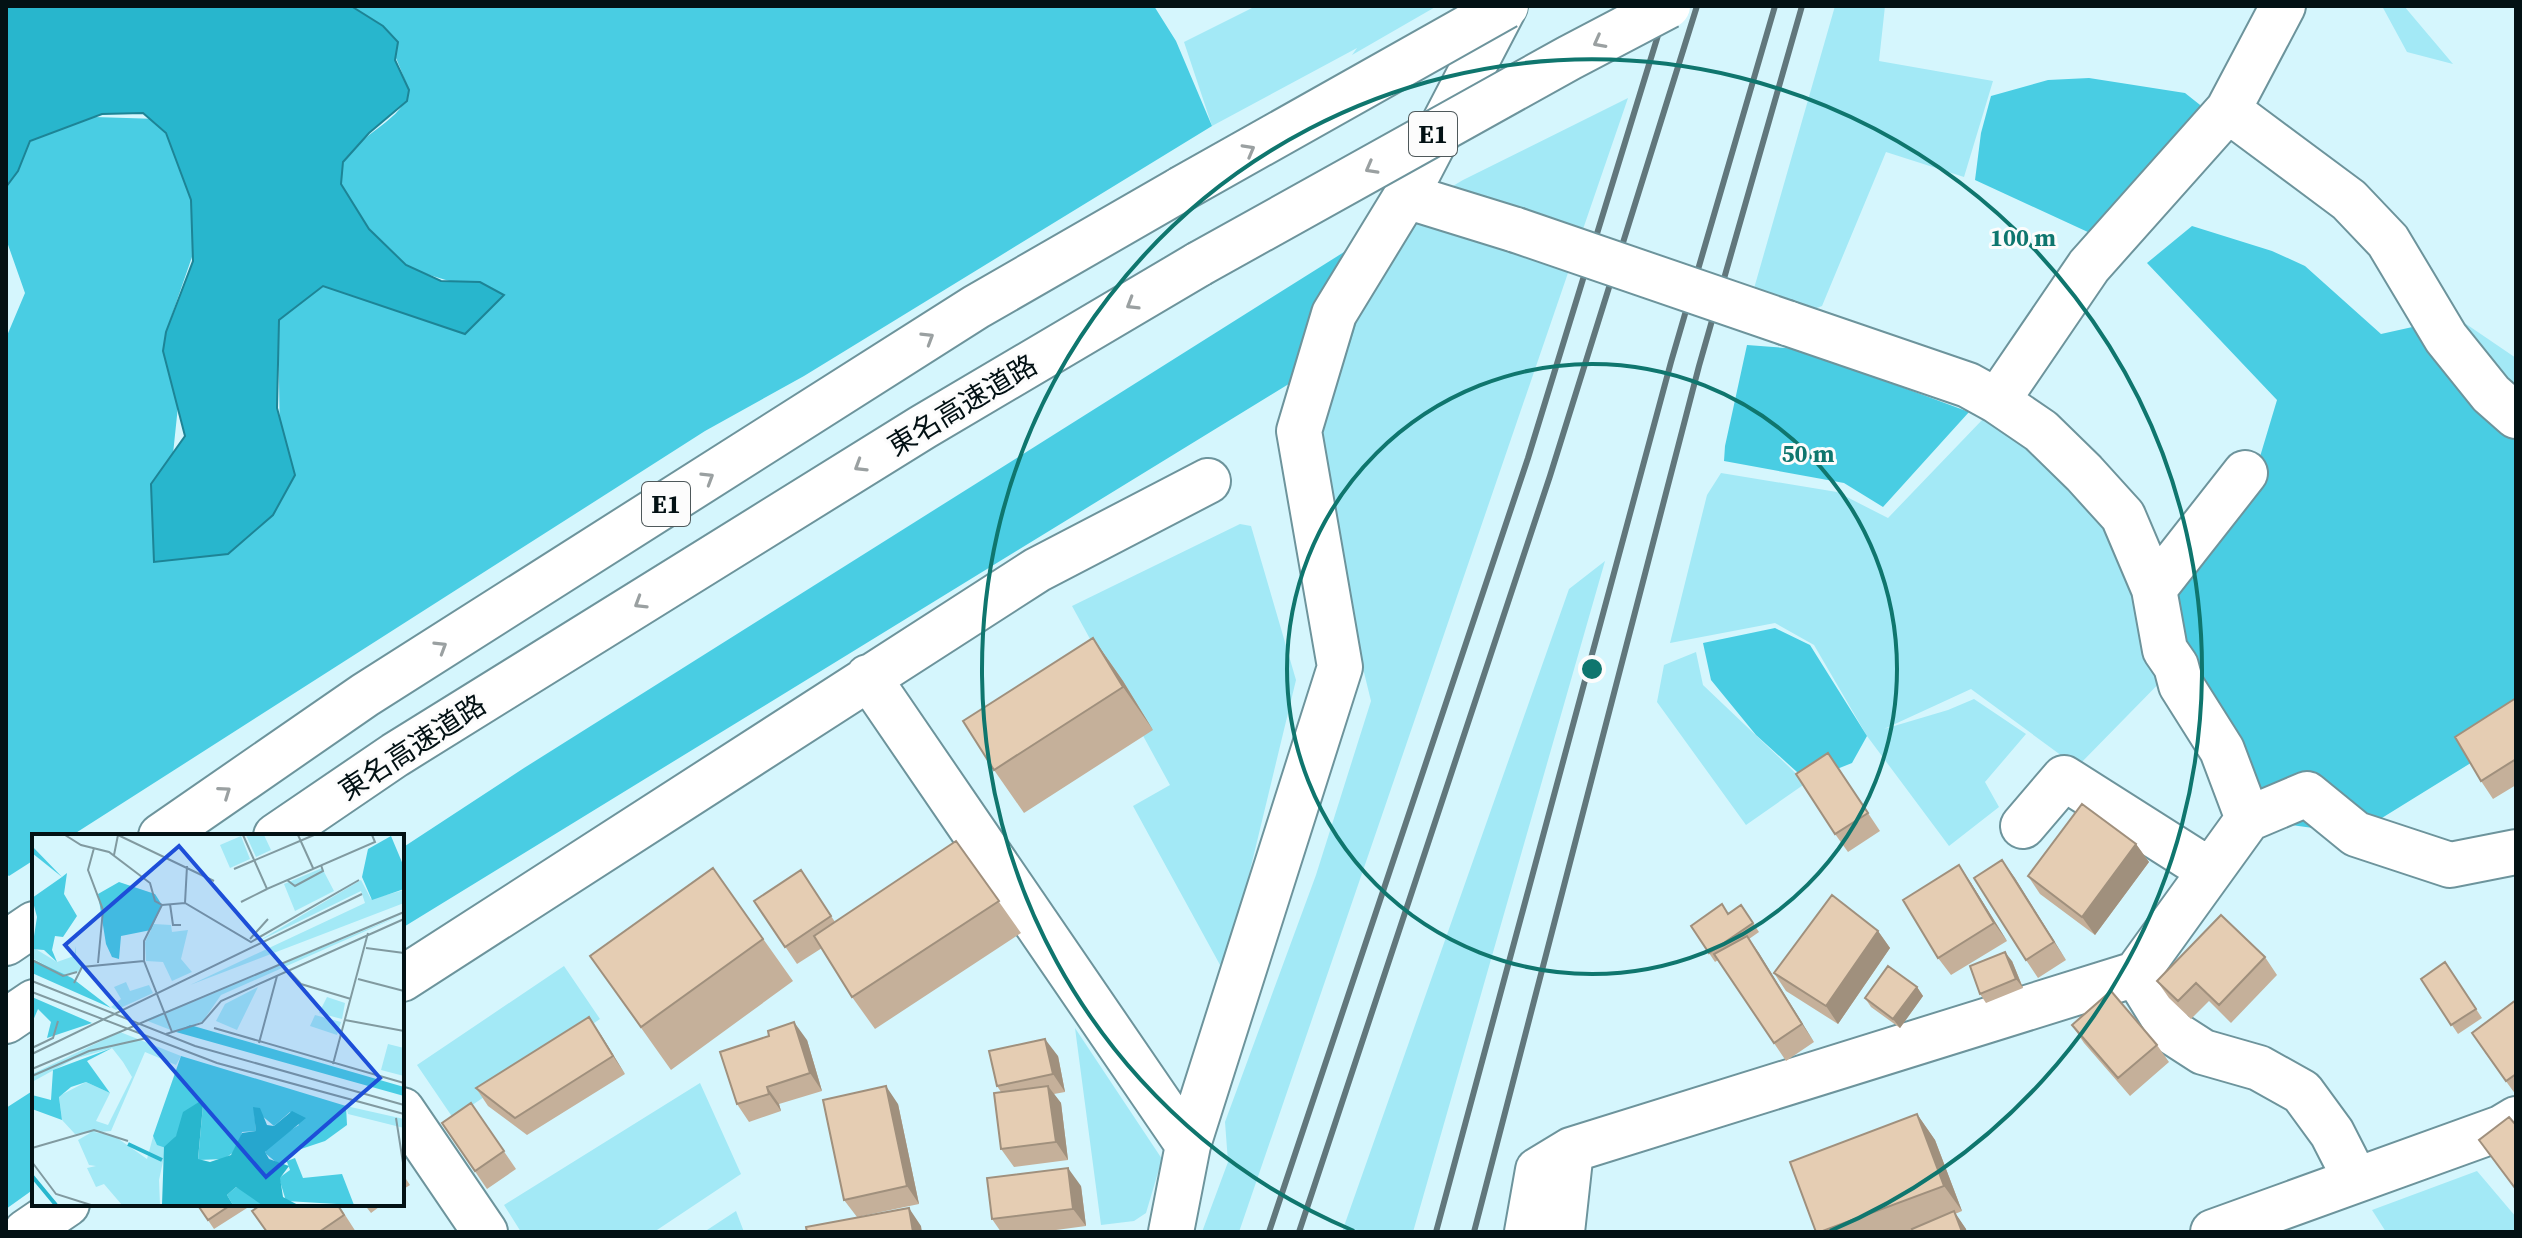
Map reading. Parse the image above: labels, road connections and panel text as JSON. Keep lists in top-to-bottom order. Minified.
{"streets":{"main road":["E1","東名高速道路"]},"rings":["100 m","50 m"]}
